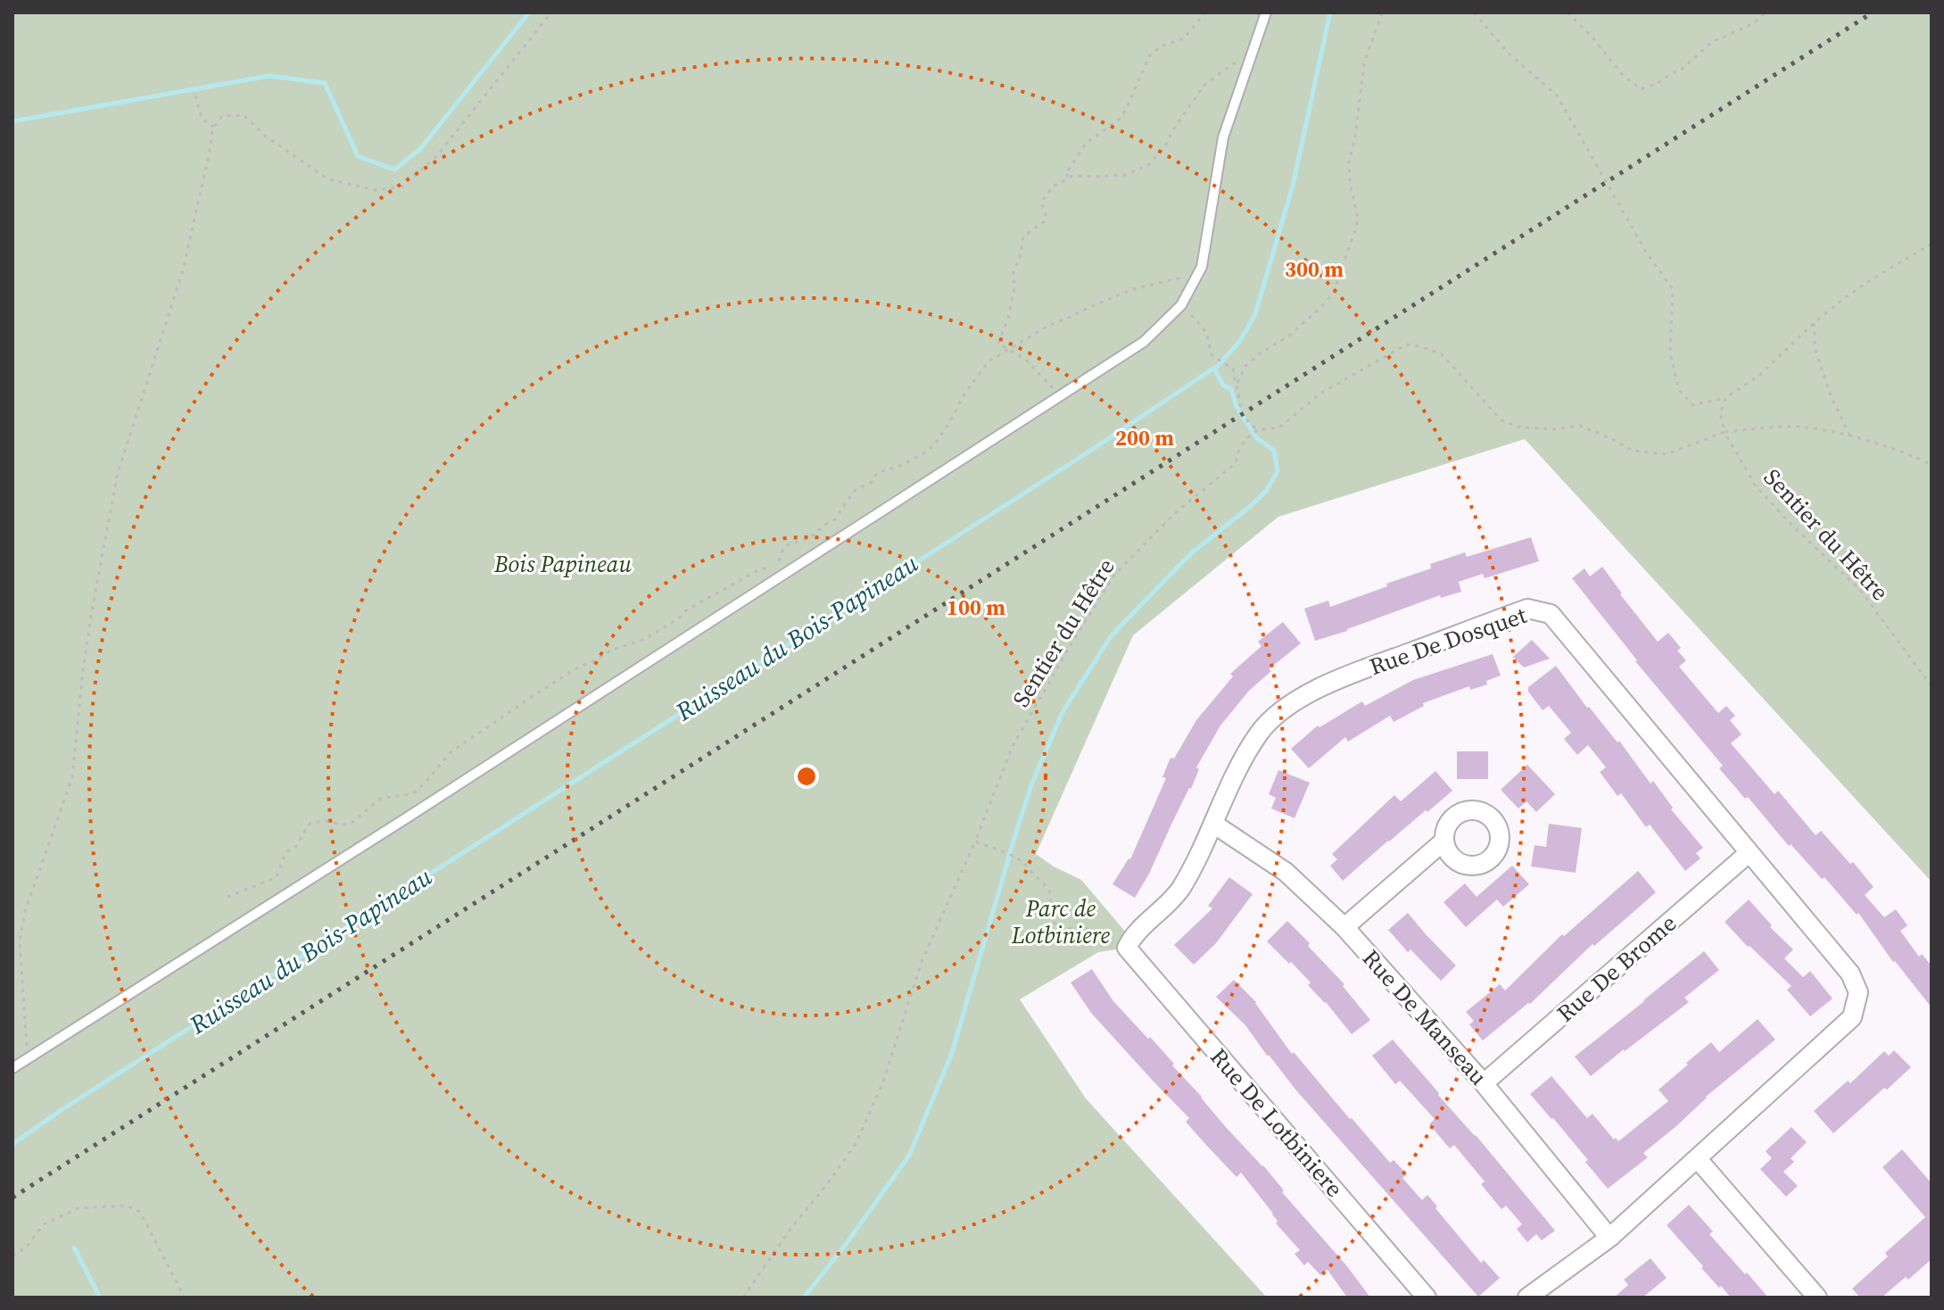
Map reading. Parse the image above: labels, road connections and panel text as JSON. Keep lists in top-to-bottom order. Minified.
{"streets":{"street":["Rue De Dosquet","Rue De Brome","Rue De Manseau","Rue De Lotbiniere"],"path":["Sentier du Hêtre"]},"crossings":[["Rue De Dosquet","Rue De Brome"],["Rue De Dosquet","Rue De Manseau"],["Rue De Dosquet","Rue De Lotbiniere"],["Rue De Brome","Rue De Manseau"]],"water":["Ruisseau du Bois-Papineau"],"parks":["Bois Papineau","Parc de Lotbiniere"],"rings":["300 m","200 m","100 m"]}
